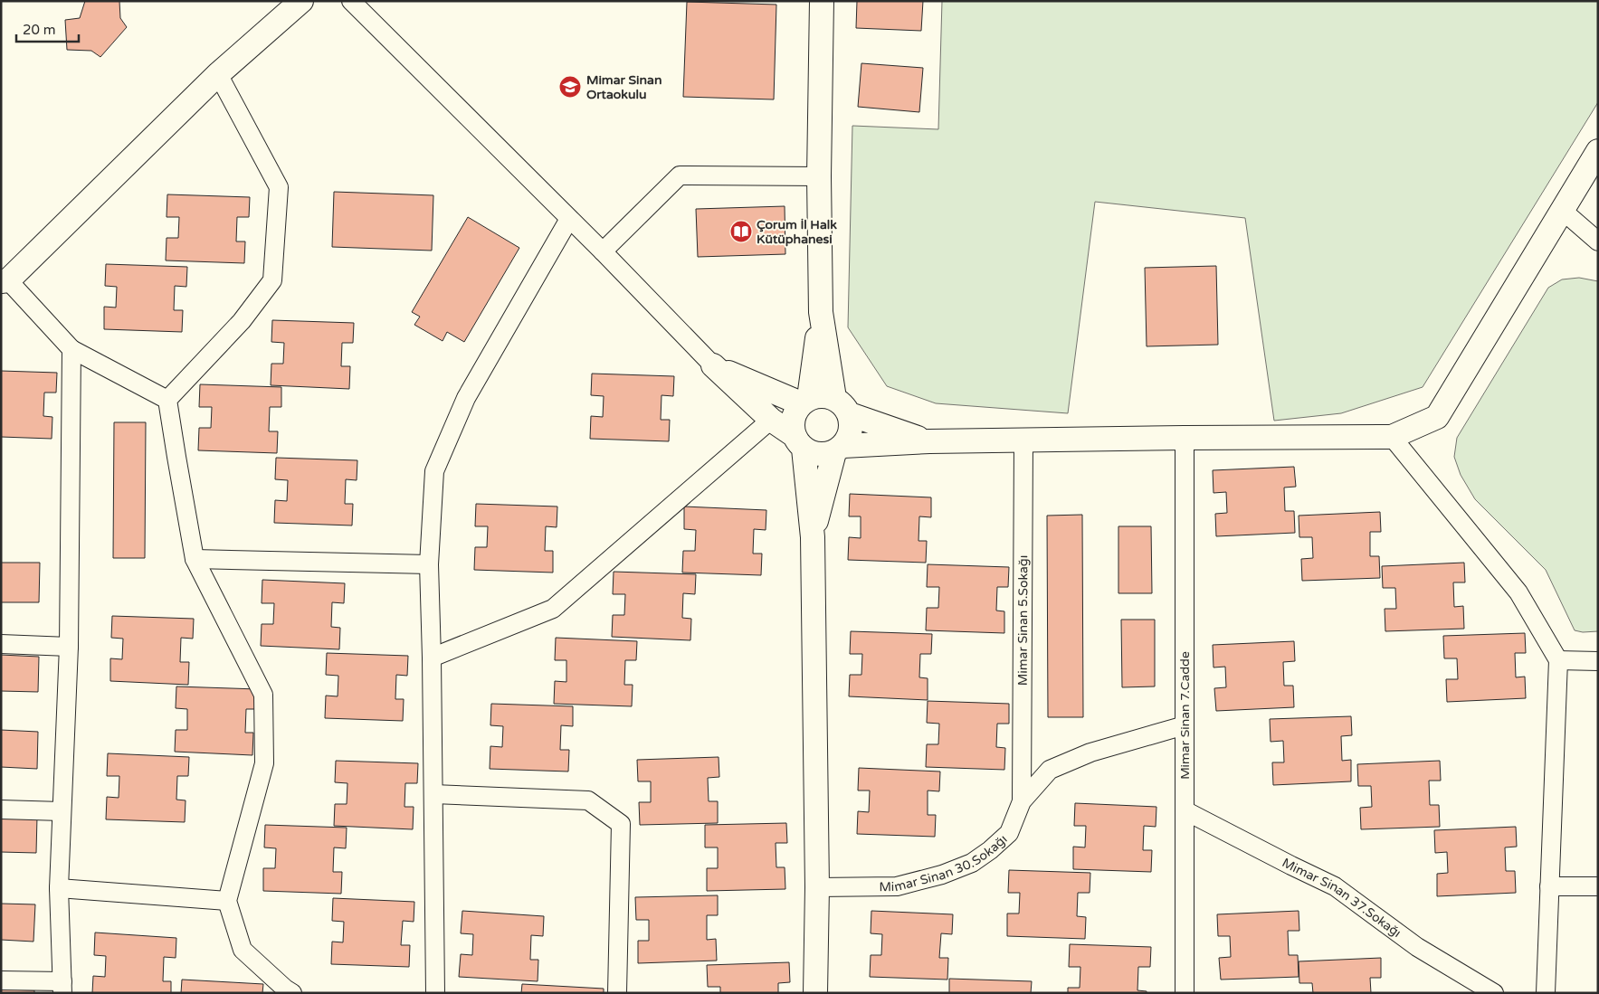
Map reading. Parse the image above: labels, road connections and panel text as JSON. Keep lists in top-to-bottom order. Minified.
{"streets":{"street":["Mimar Sinan 5.Sokağı","Mimar Sinan 7.Cadde","Mimar Sinan 30.Sokağı","Mimar Sinan 37.Sokağı"]},"crossings":[["Mimar Sinan 5.Sokağı","Mimar Sinan 30.Sokağı"],["Mimar Sinan 7.Cadde","Mimar Sinan 30.Sokağı"],["Mimar Sinan 7.Cadde","Mimar Sinan 37.Sokağı"]],"places":{"school or university":["Mimar Sinan Ortaokulu"],"library":["Çorum İl Halk Kütüphanesi"]},"scale_bar":"20 m"}
